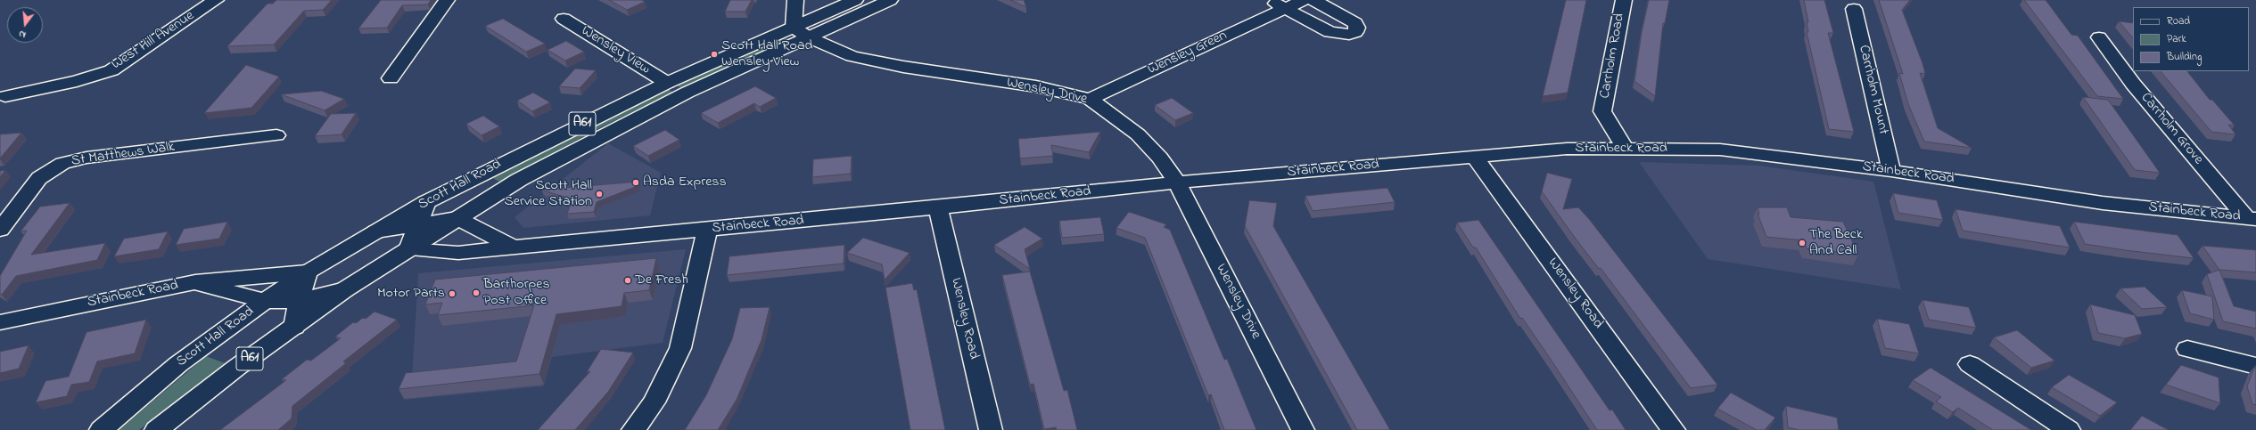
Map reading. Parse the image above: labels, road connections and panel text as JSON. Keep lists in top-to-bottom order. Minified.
{"streets":{"main road":["West Hill Avenue","Wensley View","Wensley Green","Carrholm Road","Carrholm Mount","Wensley Drive","A61","Carrholm Grove","Stainbeck Road","St Matthews Walk","Scott Hall Road","Wensley Road"]},"crossings":[["Wensley View","Scott Hall Road"],["Wensley Green","Wensley Drive"],["Carrholm Road","Stainbeck Road"],["Carrholm Mount","Stainbeck Road"],["Wensley Drive","Stainbeck Road"],["Wensley Drive","Scott Hall Road"],["Carrholm Grove","Stainbeck Road"],["Stainbeck Road","Scott Hall Road"],["Stainbeck Road","Wensley Road"]],"places":["Scott Hall Road Wensley View","Asda Express","Scott Hall Service Station","The Beck And Call","De Fresh","Barthorpes Post Office","Motor Parts"],"legend":["Road","Park","Building"],"north":"bottom"}
